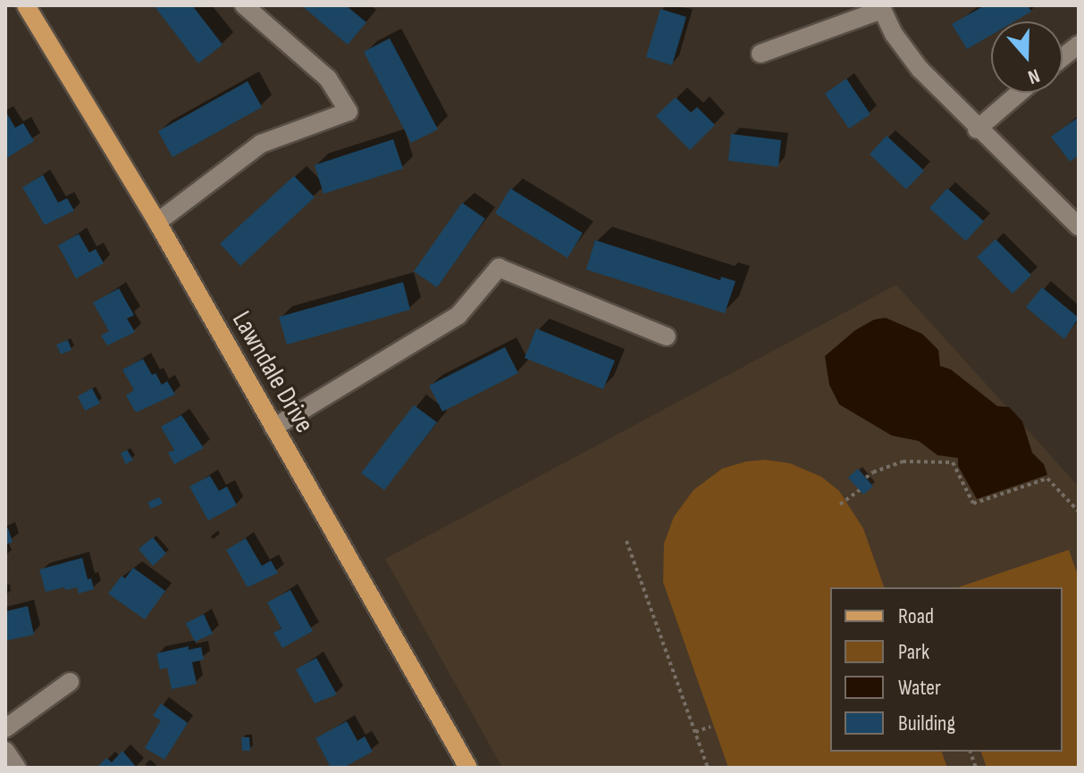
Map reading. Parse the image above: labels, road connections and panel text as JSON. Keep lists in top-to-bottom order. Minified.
{"streets":{"main road":["Lawndale Drive"]},"legend":["Road","Park","Water","Building"],"north":"bottom"}
